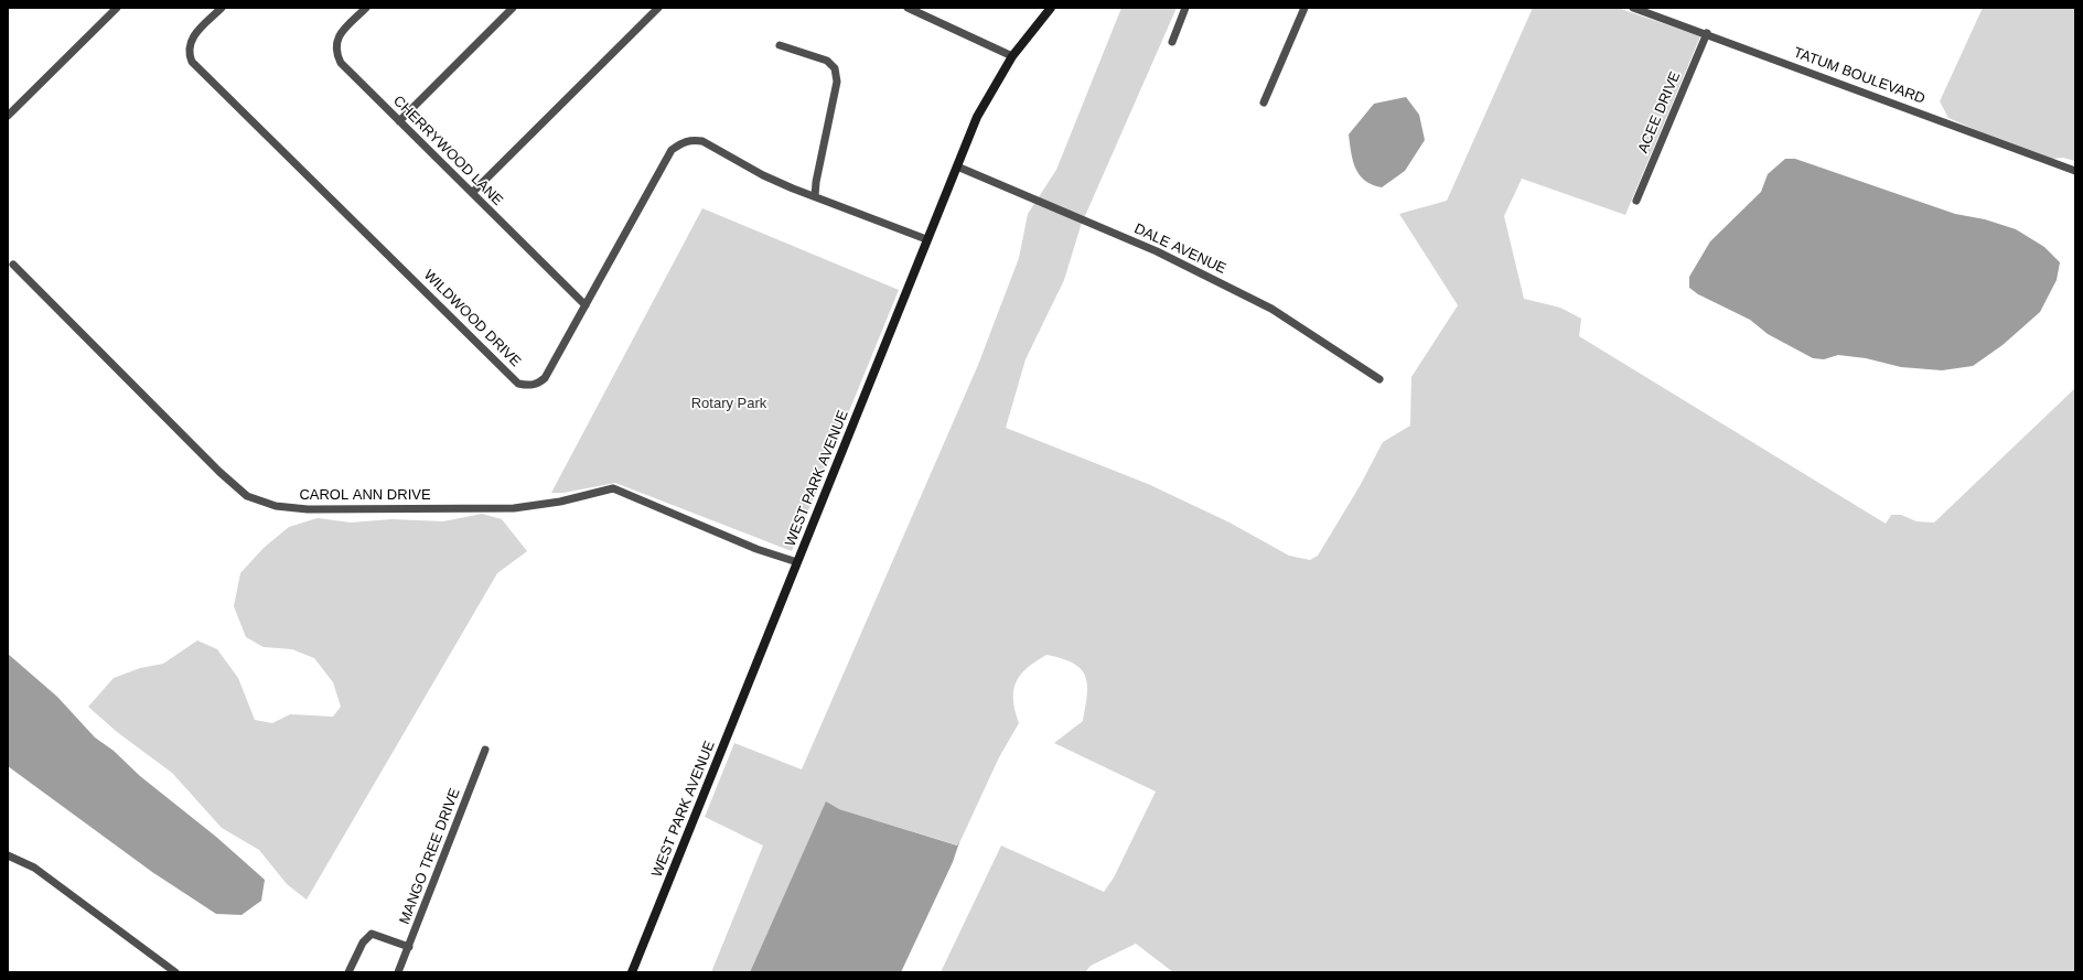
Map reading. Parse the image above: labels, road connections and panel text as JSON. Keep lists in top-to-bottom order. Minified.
{"streets":{"street":["TATUM BOULEVARD","ACEE DRIVE","CHERRYWOOD LANE","DALE AVENUE","WILDWOOD DRIVE","WEST PARK AVENUE","CAROL ANN DRIVE","MANGO TREE DRIVE"]},"crossings":[["TATUM BOULEVARD","ACEE DRIVE"],["CHERRYWOOD LANE","WILDWOOD DRIVE"],["DALE AVENUE","WEST PARK AVENUE"],["WILDWOOD DRIVE","WEST PARK AVENUE"],["WEST PARK AVENUE","CAROL ANN DRIVE"]],"parks":["Rotary Park"]}
